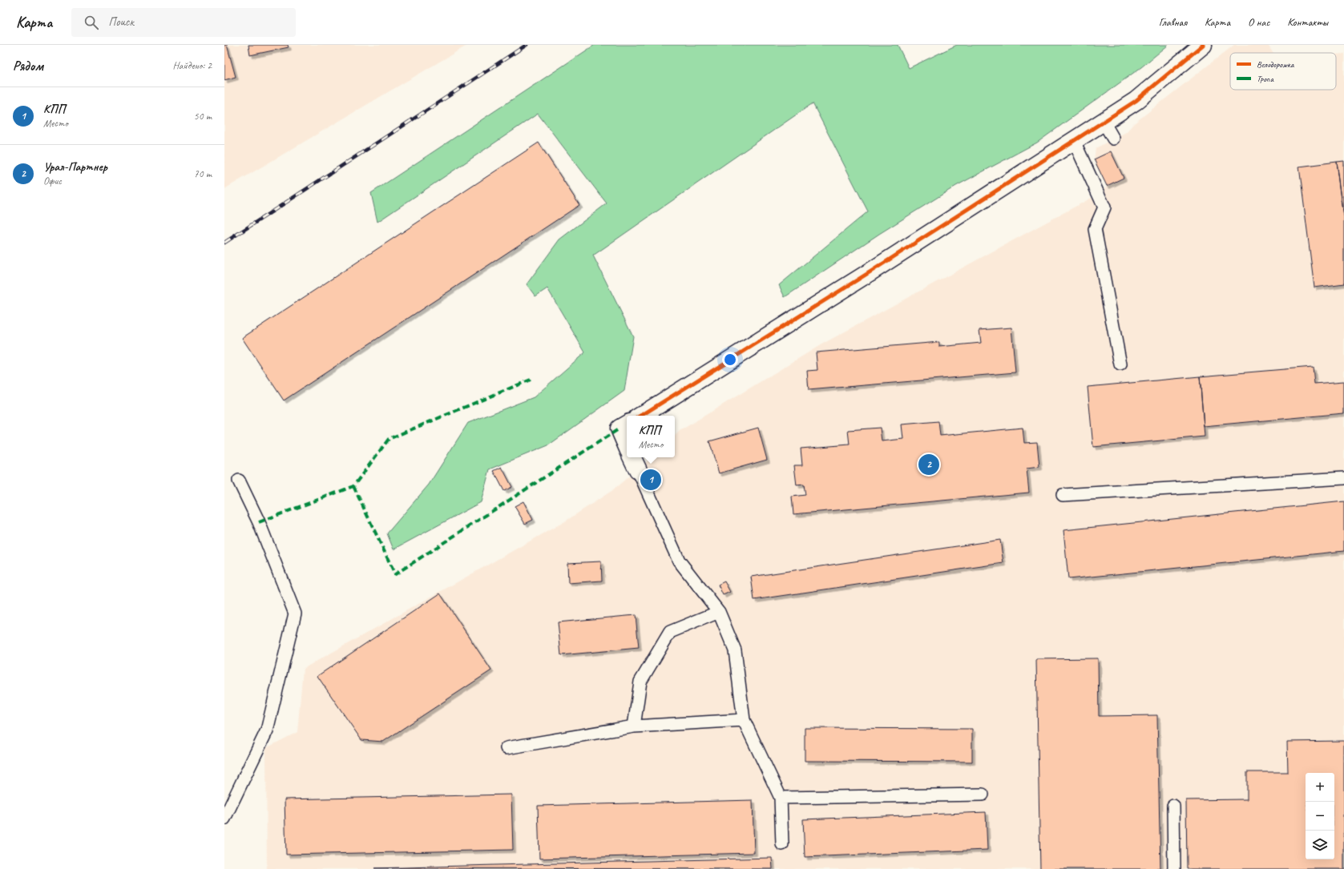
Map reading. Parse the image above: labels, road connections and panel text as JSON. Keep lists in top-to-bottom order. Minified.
{"legend":["Велодорожка","Тропа"],"page":{"header":"Карта","search":"Поиск","nav":["Главная","Карта","О нас","Контакты"],"heading":["Рядом","Найдено: 2"],"list":[{"mark":"1","name":"КПП","note":"Место","value":"50 m"},{"mark":"2","name":"Урал-Партнер","note":"Офис","value":"70 m"}],"popup":["КПП","Место"],"pins":["2","1"],"map_buttons":["+","−"]}}
